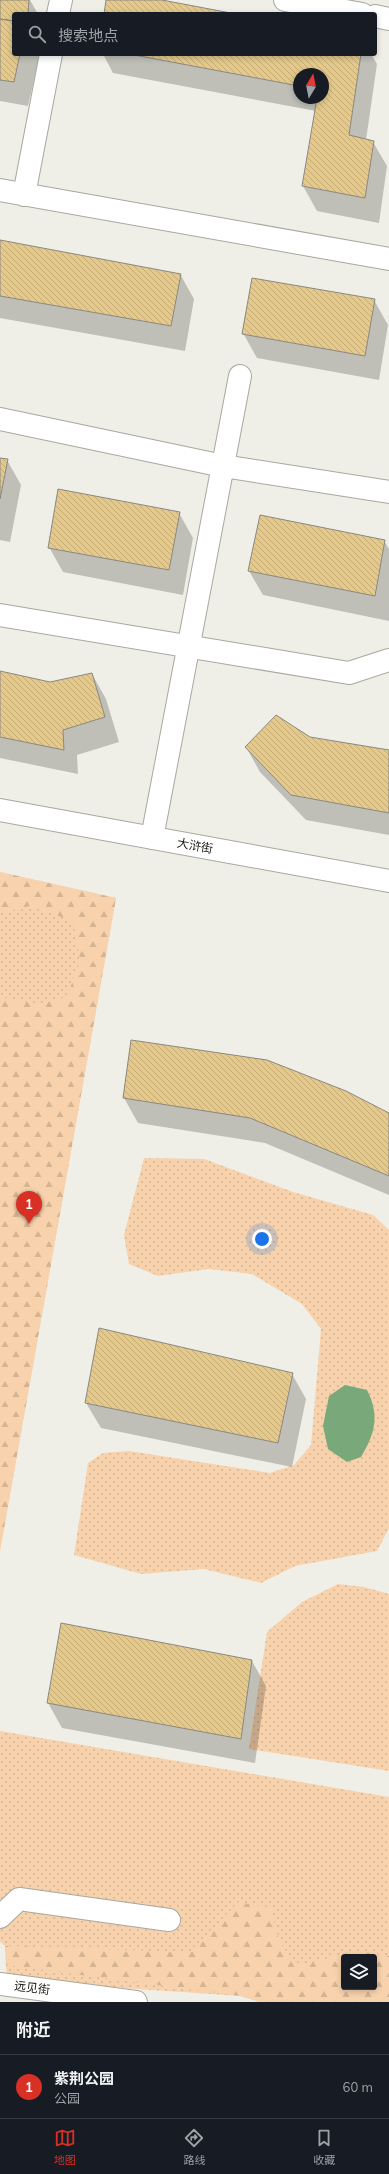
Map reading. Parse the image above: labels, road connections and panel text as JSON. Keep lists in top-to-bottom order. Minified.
{"streets":{"street":["大浒街","远见街"]},"north":"top","page":{"search":"搜索地点","pins":"1","heading":"附近","list":[{"mark":"1","name":"紫荆公园","note":"公园","value":"60 m"}],"nav":["地图","路线","收藏"]}}
